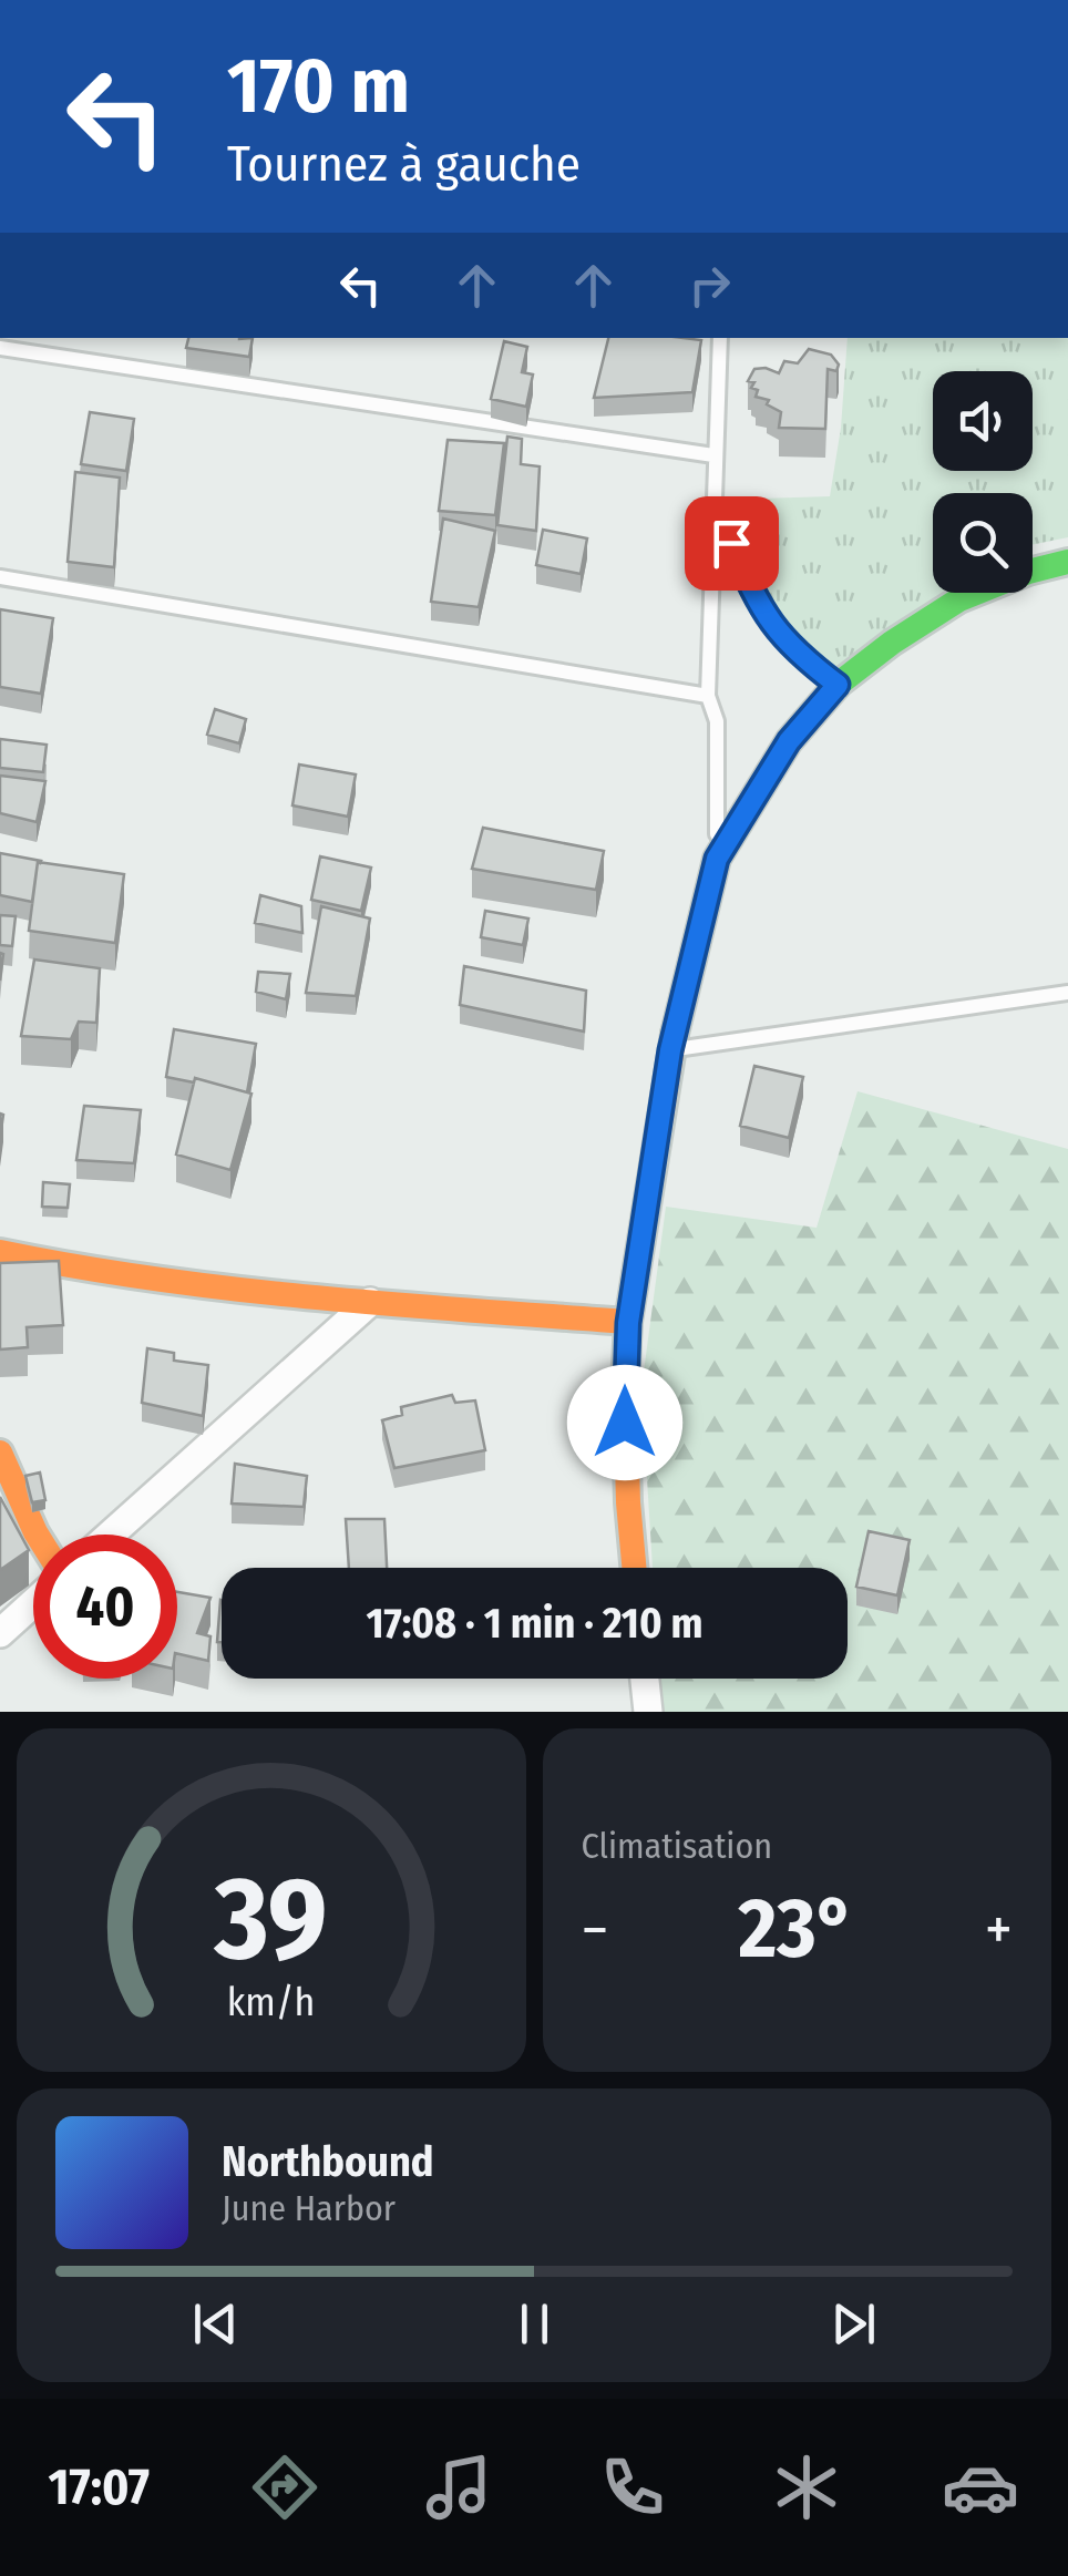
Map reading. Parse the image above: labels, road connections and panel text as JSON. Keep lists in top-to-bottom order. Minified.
{"page":{"turn":["170 m","Tournez à gauche"],"limit":"40","trip":"17:08 · 1 min · 210 m","tile":"Climatisation","heat":["−","23°","+"],"song":["Northbound","June Harbor"],"tabs":"17:07","gauge":["39","km/h"]}}
